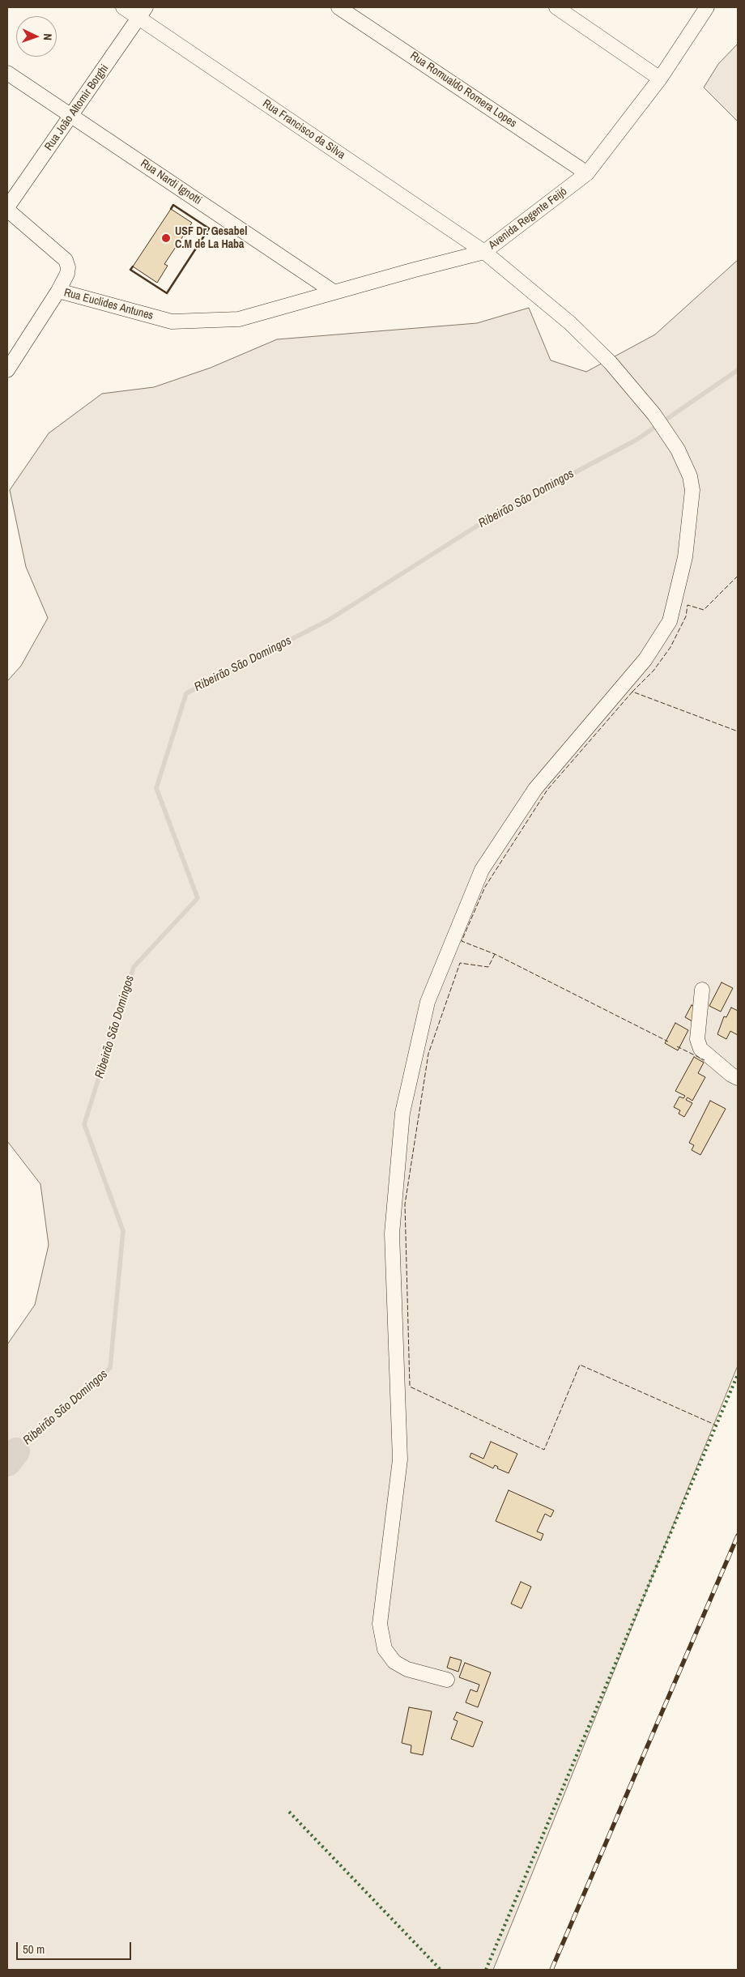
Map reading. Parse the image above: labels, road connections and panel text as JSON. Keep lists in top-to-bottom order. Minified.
{"streets":{"street":["Rua Romualdo Romera Lopes","Rua João Altomir Borghi","Rua Francisco da Silva","Rua Nardi Ignotti","Avenida Regente Feijó","Rua Euclides Antunes"]},"crossings":[["Rua Romualdo Romera Lopes","Avenida Regente Feijó"],["Rua João Altomir Borghi","Rua Francisco da Silva"],["Rua João Altomir Borghi","Rua Nardi Ignotti"],["Rua João Altomir Borghi","Rua Euclides Antunes"],["Rua Francisco da Silva","Avenida Regente Feijó"],["Rua Nardi Ignotti","Avenida Regente Feijó"],["Avenida Regente Feijó","Rua Euclides Antunes"]],"water":["Ribeirão São Domingos"],"places":["USF Dr. Gesabel C.M de La Haba"],"scale_bar":"50 m","north":"right"}
